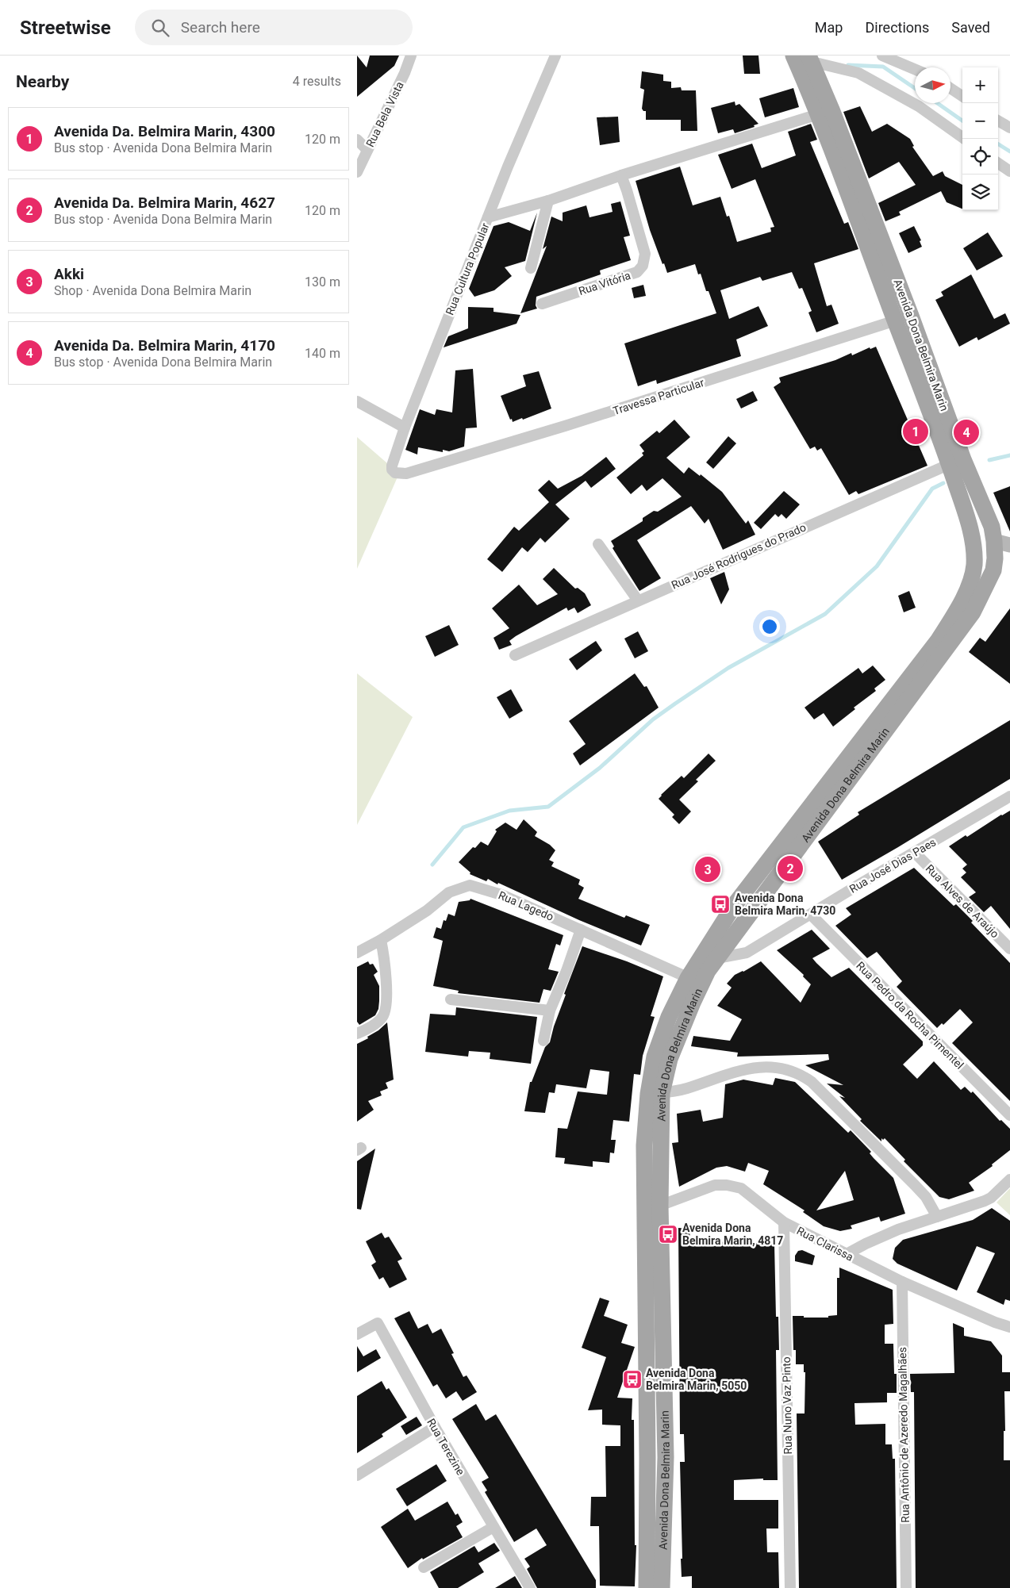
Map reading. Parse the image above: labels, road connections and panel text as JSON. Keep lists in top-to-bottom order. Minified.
{"streets":{"main road":["Avenida Dona Belmira Marin"],"street":["Rua Bela Vista","Rua Cultura Popular","Rua Vitória","Travessa Particular","Rua José Rodrigues do Prado","Rua José Dias Paes","Rua Alves de Araújo","Rua Lagedo","Rua Pedro da Rocha Pimentel","Rua Clarissa","Rua Nuno Vaz Pinto","Rua Antônio de Azeredo Magalhães","Rua Terezine"]},"crossings":[["Rua Cultura Popular","Travessa Particular"],["Avenida Dona Belmira Marin","Travessa Particular"],["Avenida Dona Belmira Marin","Rua José Rodrigues do Prado"],["Avenida Dona Belmira Marin","Rua José Dias Paes"],["Avenida Dona Belmira Marin","Rua Lagedo"],["Avenida Dona Belmira Marin","Rua Clarissa"],["Rua José Dias Paes","Rua Alves de Araújo"],["Rua José Dias Paes","Rua Pedro da Rocha Pimentel"],["Rua Clarissa","Rua Nuno Vaz Pinto"],["Rua Clarissa","Rua Antônio de Azeredo Magalhães"]],"places":{"bus stop":["Avenida Dona Belmira Marin, 4730","Avenida Dona Belmira Marin, 4817","Avenida Dona Belmira Marin, 5050"]},"north":"right","page":{"header":"Streetwise","search":"Search here","nav":["Map","Directions","Saved"],"heading":["Nearby","4 results"],"map_buttons":["+","−"],"list":[{"mark":"1","name":"Avenida Da. Belmira Marin, 4300","note":"Bus stop · Avenida Dona Belmira Marin","value":"120 m"},{"mark":"2","name":"Avenida Da. Belmira Marin, 4627","note":"Bus stop · Avenida Dona Belmira Marin","value":"120 m"},{"mark":"3","name":"Akki","note":"Shop · Avenida Dona Belmira Marin","value":"130 m"},{"mark":"4","name":"Avenida Da. Belmira Marin, 4170","note":"Bus stop · Avenida Dona Belmira Marin","value":"140 m"}],"pins":["1","4","2","3"]}}
